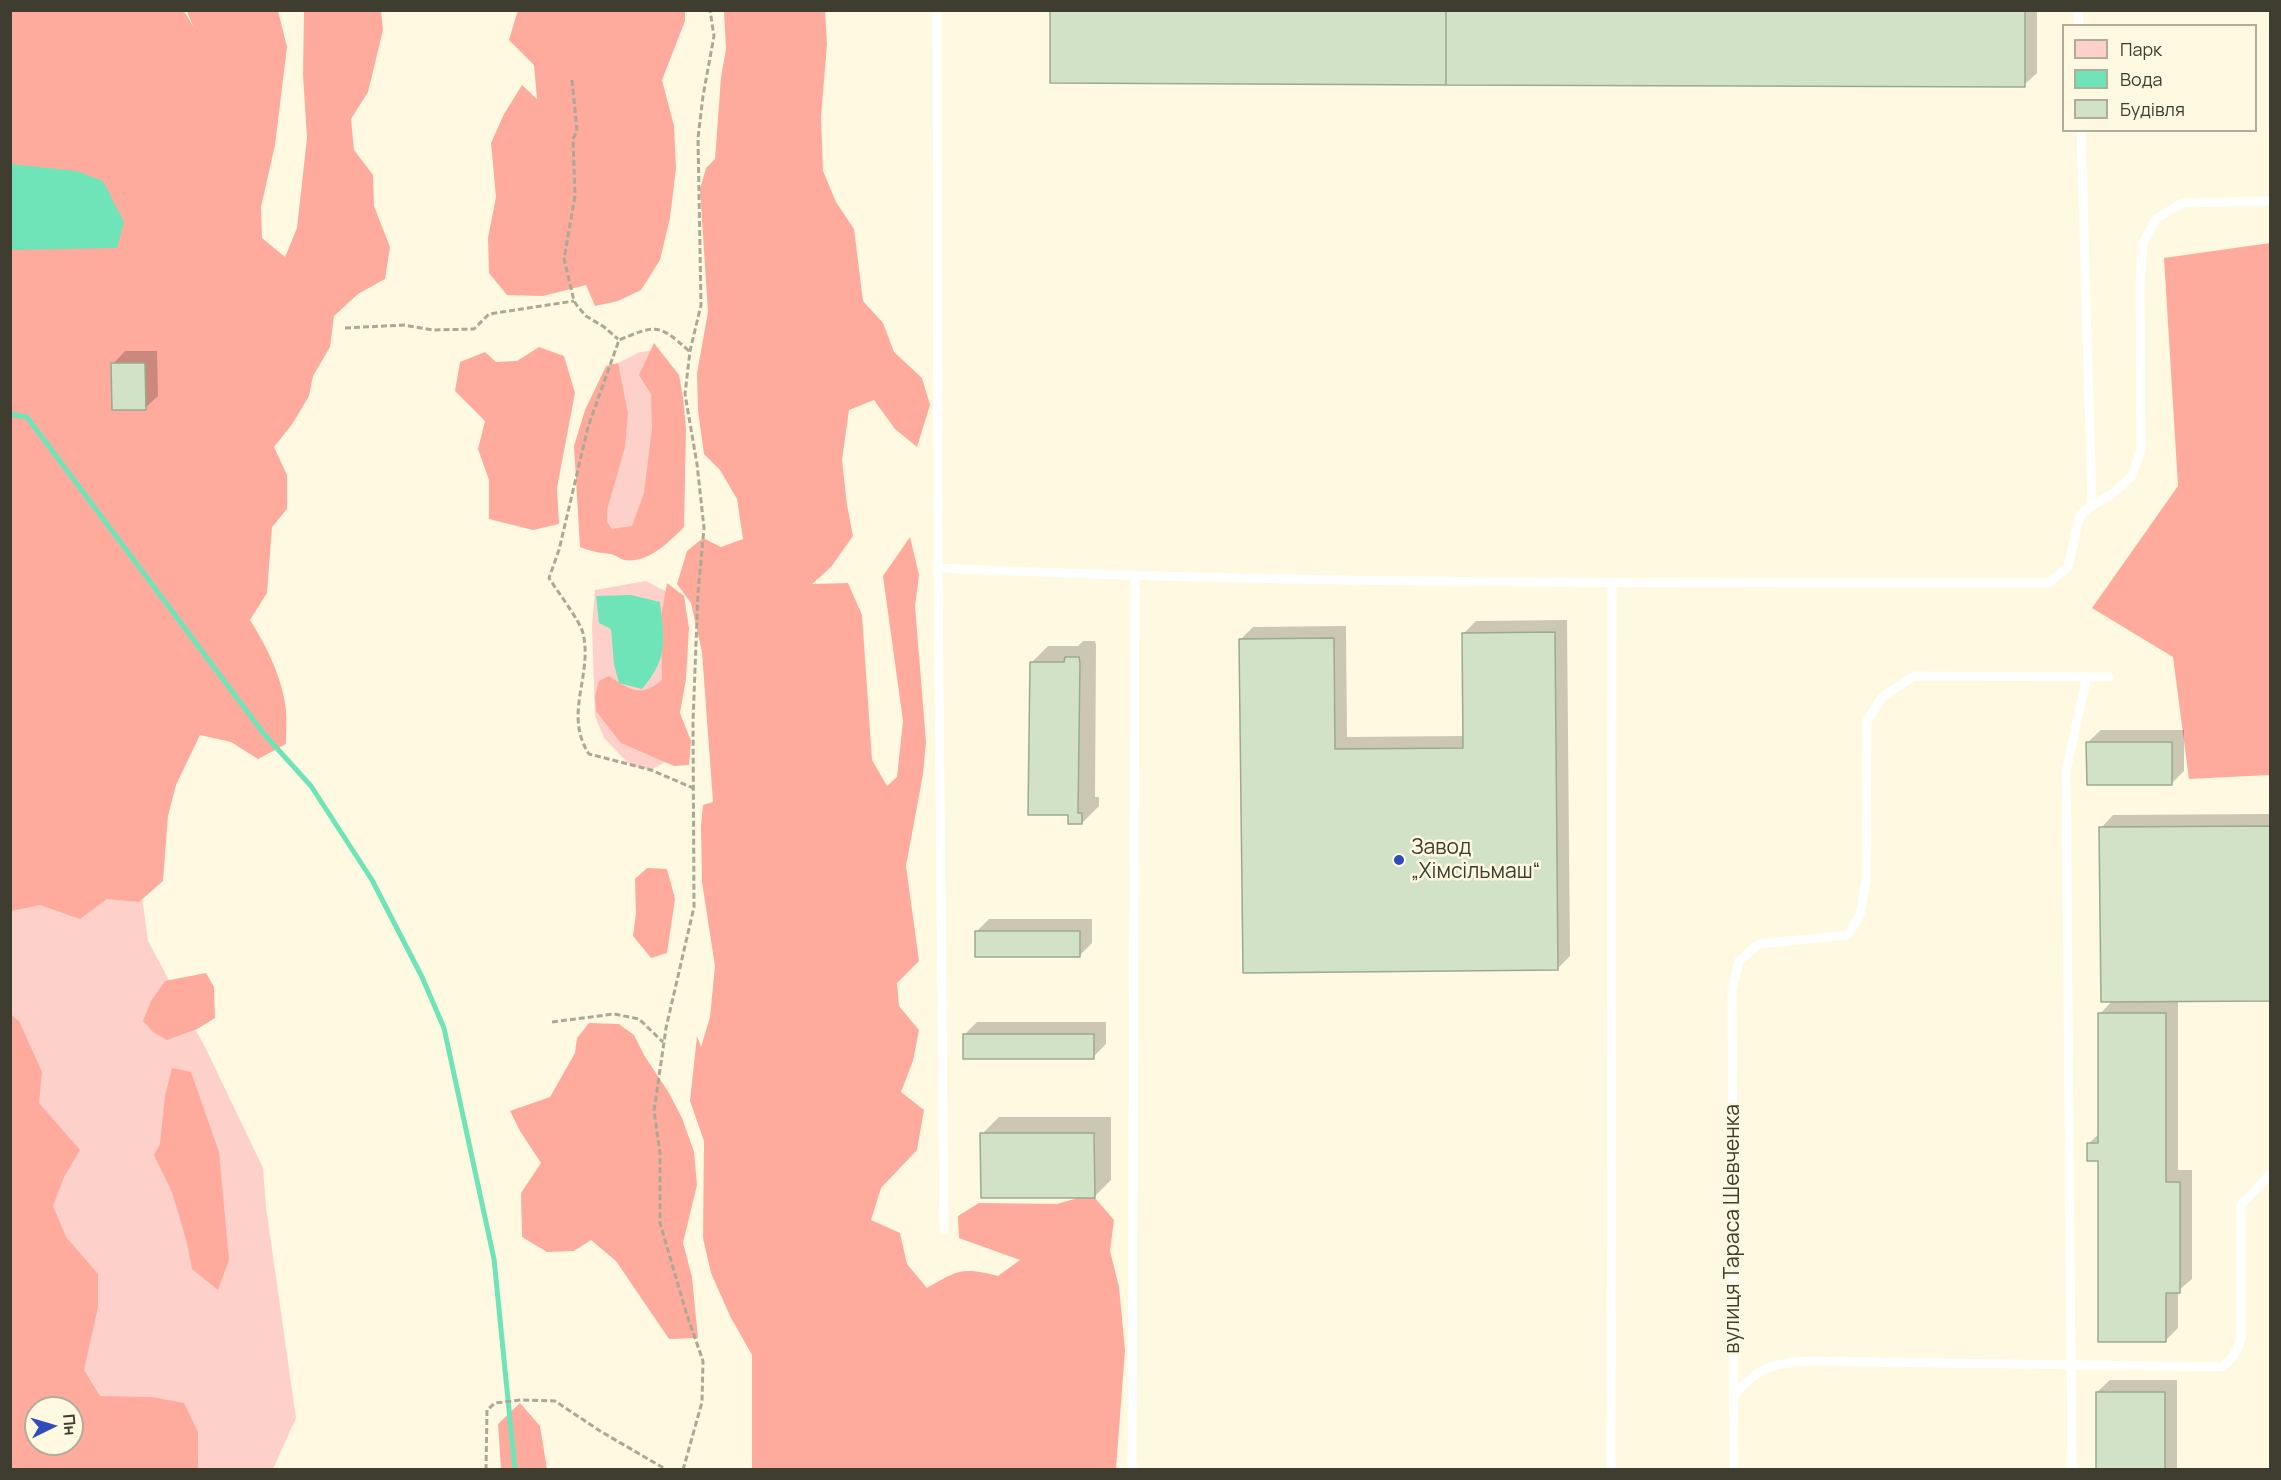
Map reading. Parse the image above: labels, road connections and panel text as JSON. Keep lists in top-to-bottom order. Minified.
{"streets":{"lane":["вулиця Тараса Шевченка"]},"places":["Завод „Хімсільмаш“"],"legend":["Парк","Вода","Будівля"],"north":"right"}
